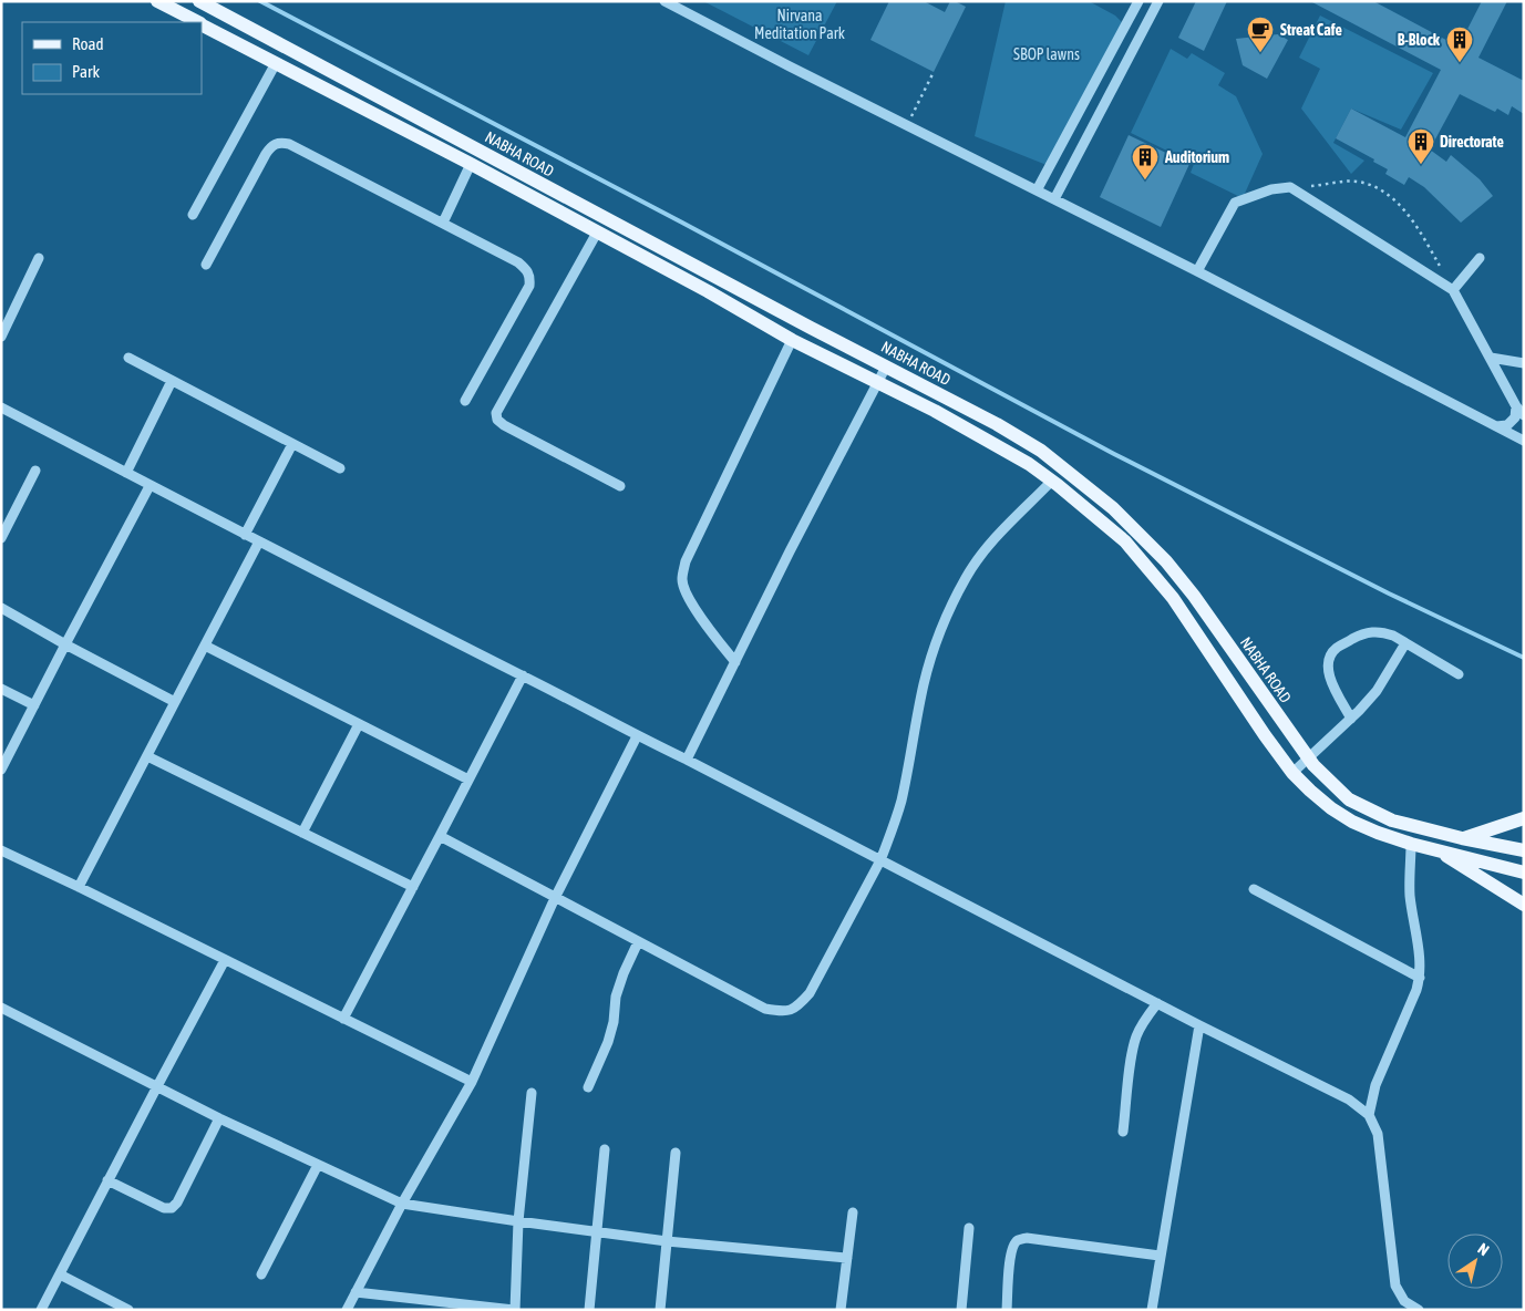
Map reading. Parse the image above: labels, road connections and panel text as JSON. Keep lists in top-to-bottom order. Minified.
{"streets":{"main road":["NABHA ROAD"]},"parks":["Nirvana Meditation Park","SBOP lawns"],"places":{"cafe":["Streat Cafe"],"building":["B-Block","Directorate","Auditorium"]},"legend":["Road","Park"],"north":"top right"}
